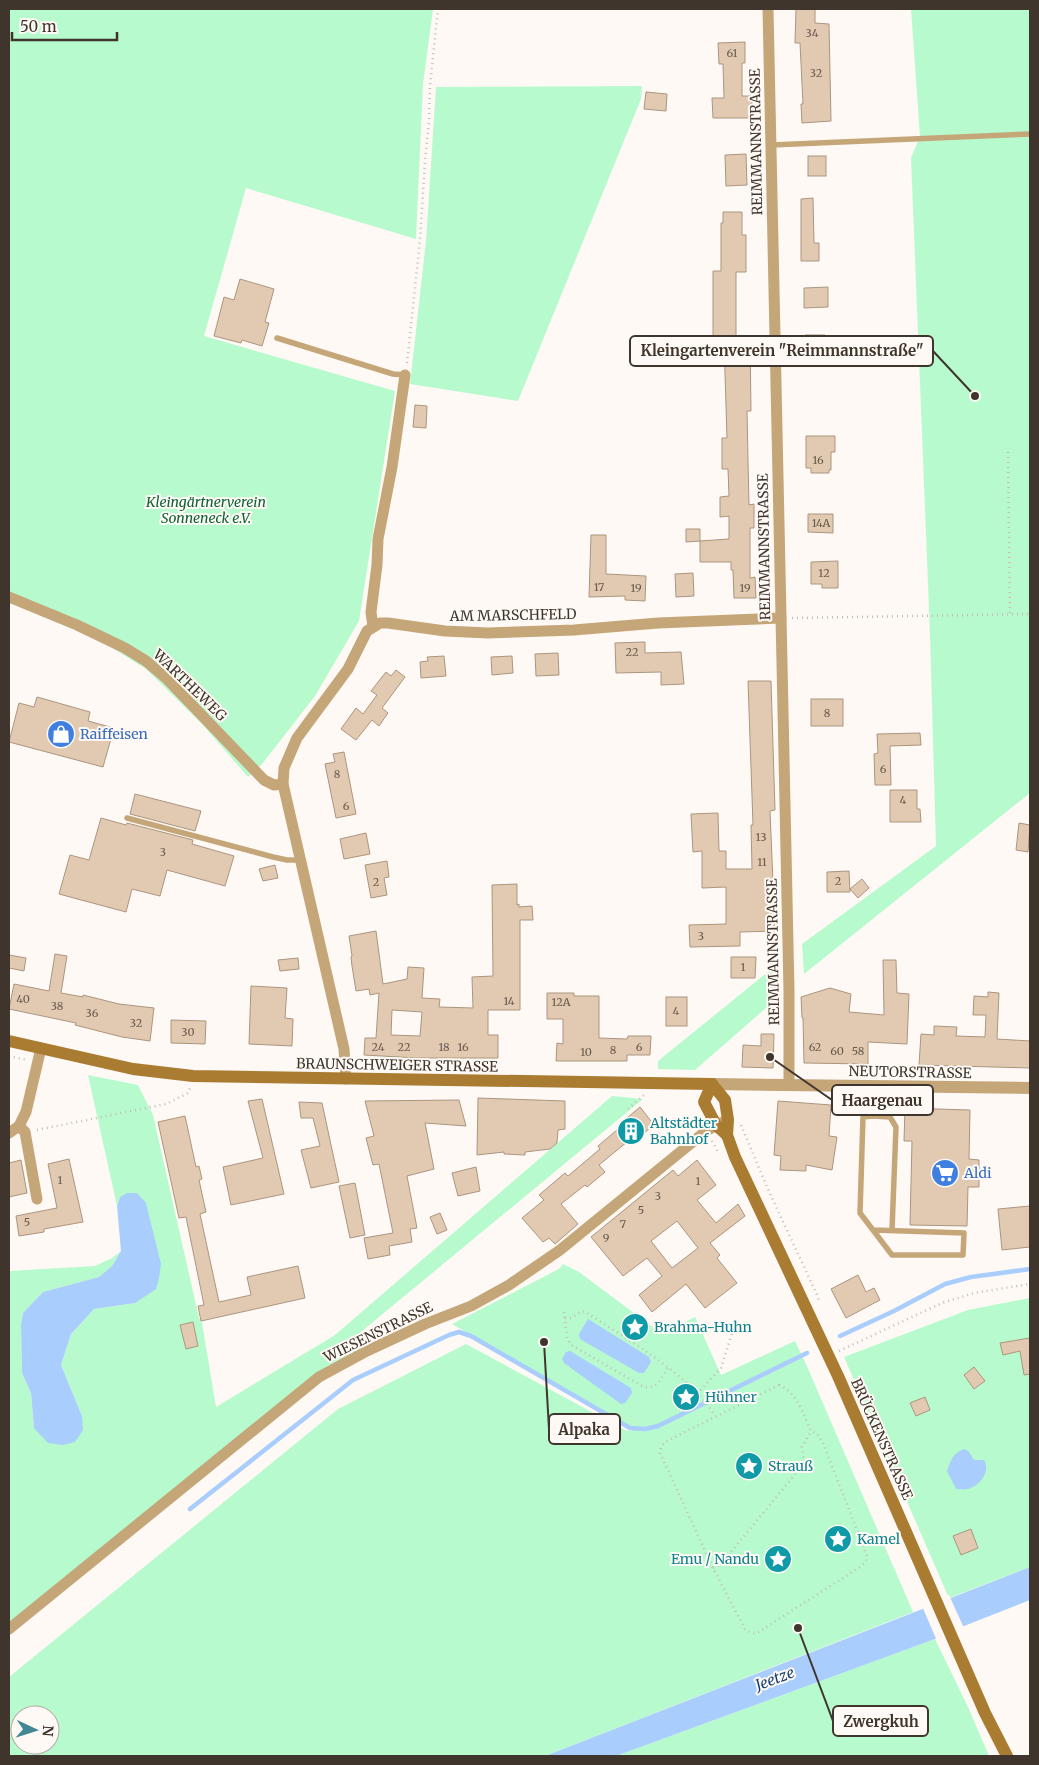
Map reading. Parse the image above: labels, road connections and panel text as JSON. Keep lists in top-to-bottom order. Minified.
{"streets":{"main road":["BRAUNSCHWEIGER STRASSE","BRÜCKENSTRASSE"],"street":["REIMMANNSTRASSE","AM MARSCHFELD","WARTHEWEG","NEUTORSTRASSE","WIESENSTRASSE"]},"crossings":[["REIMMANNSTRASSE","AM MARSCHFELD"],["REIMMANNSTRASSE","BRAUNSCHWEIGER STRASSE"],["REIMMANNSTRASSE","NEUTORSTRASSE"],["BRAUNSCHWEIGER STRASSE","NEUTORSTRASSE"],["BRAUNSCHWEIGER STRASSE","BRÜCKENSTRASSE"],["WIESENSTRASSE","BRÜCKENSTRASSE"]],"water":["Jeetze"],"parks":["Kleingärtnerverein Sonneneck e.V."],"places":{"other":["Kleingartenverein \"Reimmannstraße\"","Haargenau","Alpaka","Zwergkuh"],"shop":["Raiffeisen"],"building":["Altstädter Bahnhof"],"supermarket":["Aldi"],"place":["Brahma-Huhn","Hühner","Strauß","Kamel","Emu / Nandu"]},"house_numbers":["34","61","32","16","14A","12","17","19","19","22","8","6","8","4","6","13","3","11","2","2","3","1","40","14","12A","38","4","36","32","30","24","22","18","16","6","62","8","60","58","10","1","1","3","5","5","7","9"],"scale_bar":"50 m","north":"right"}
